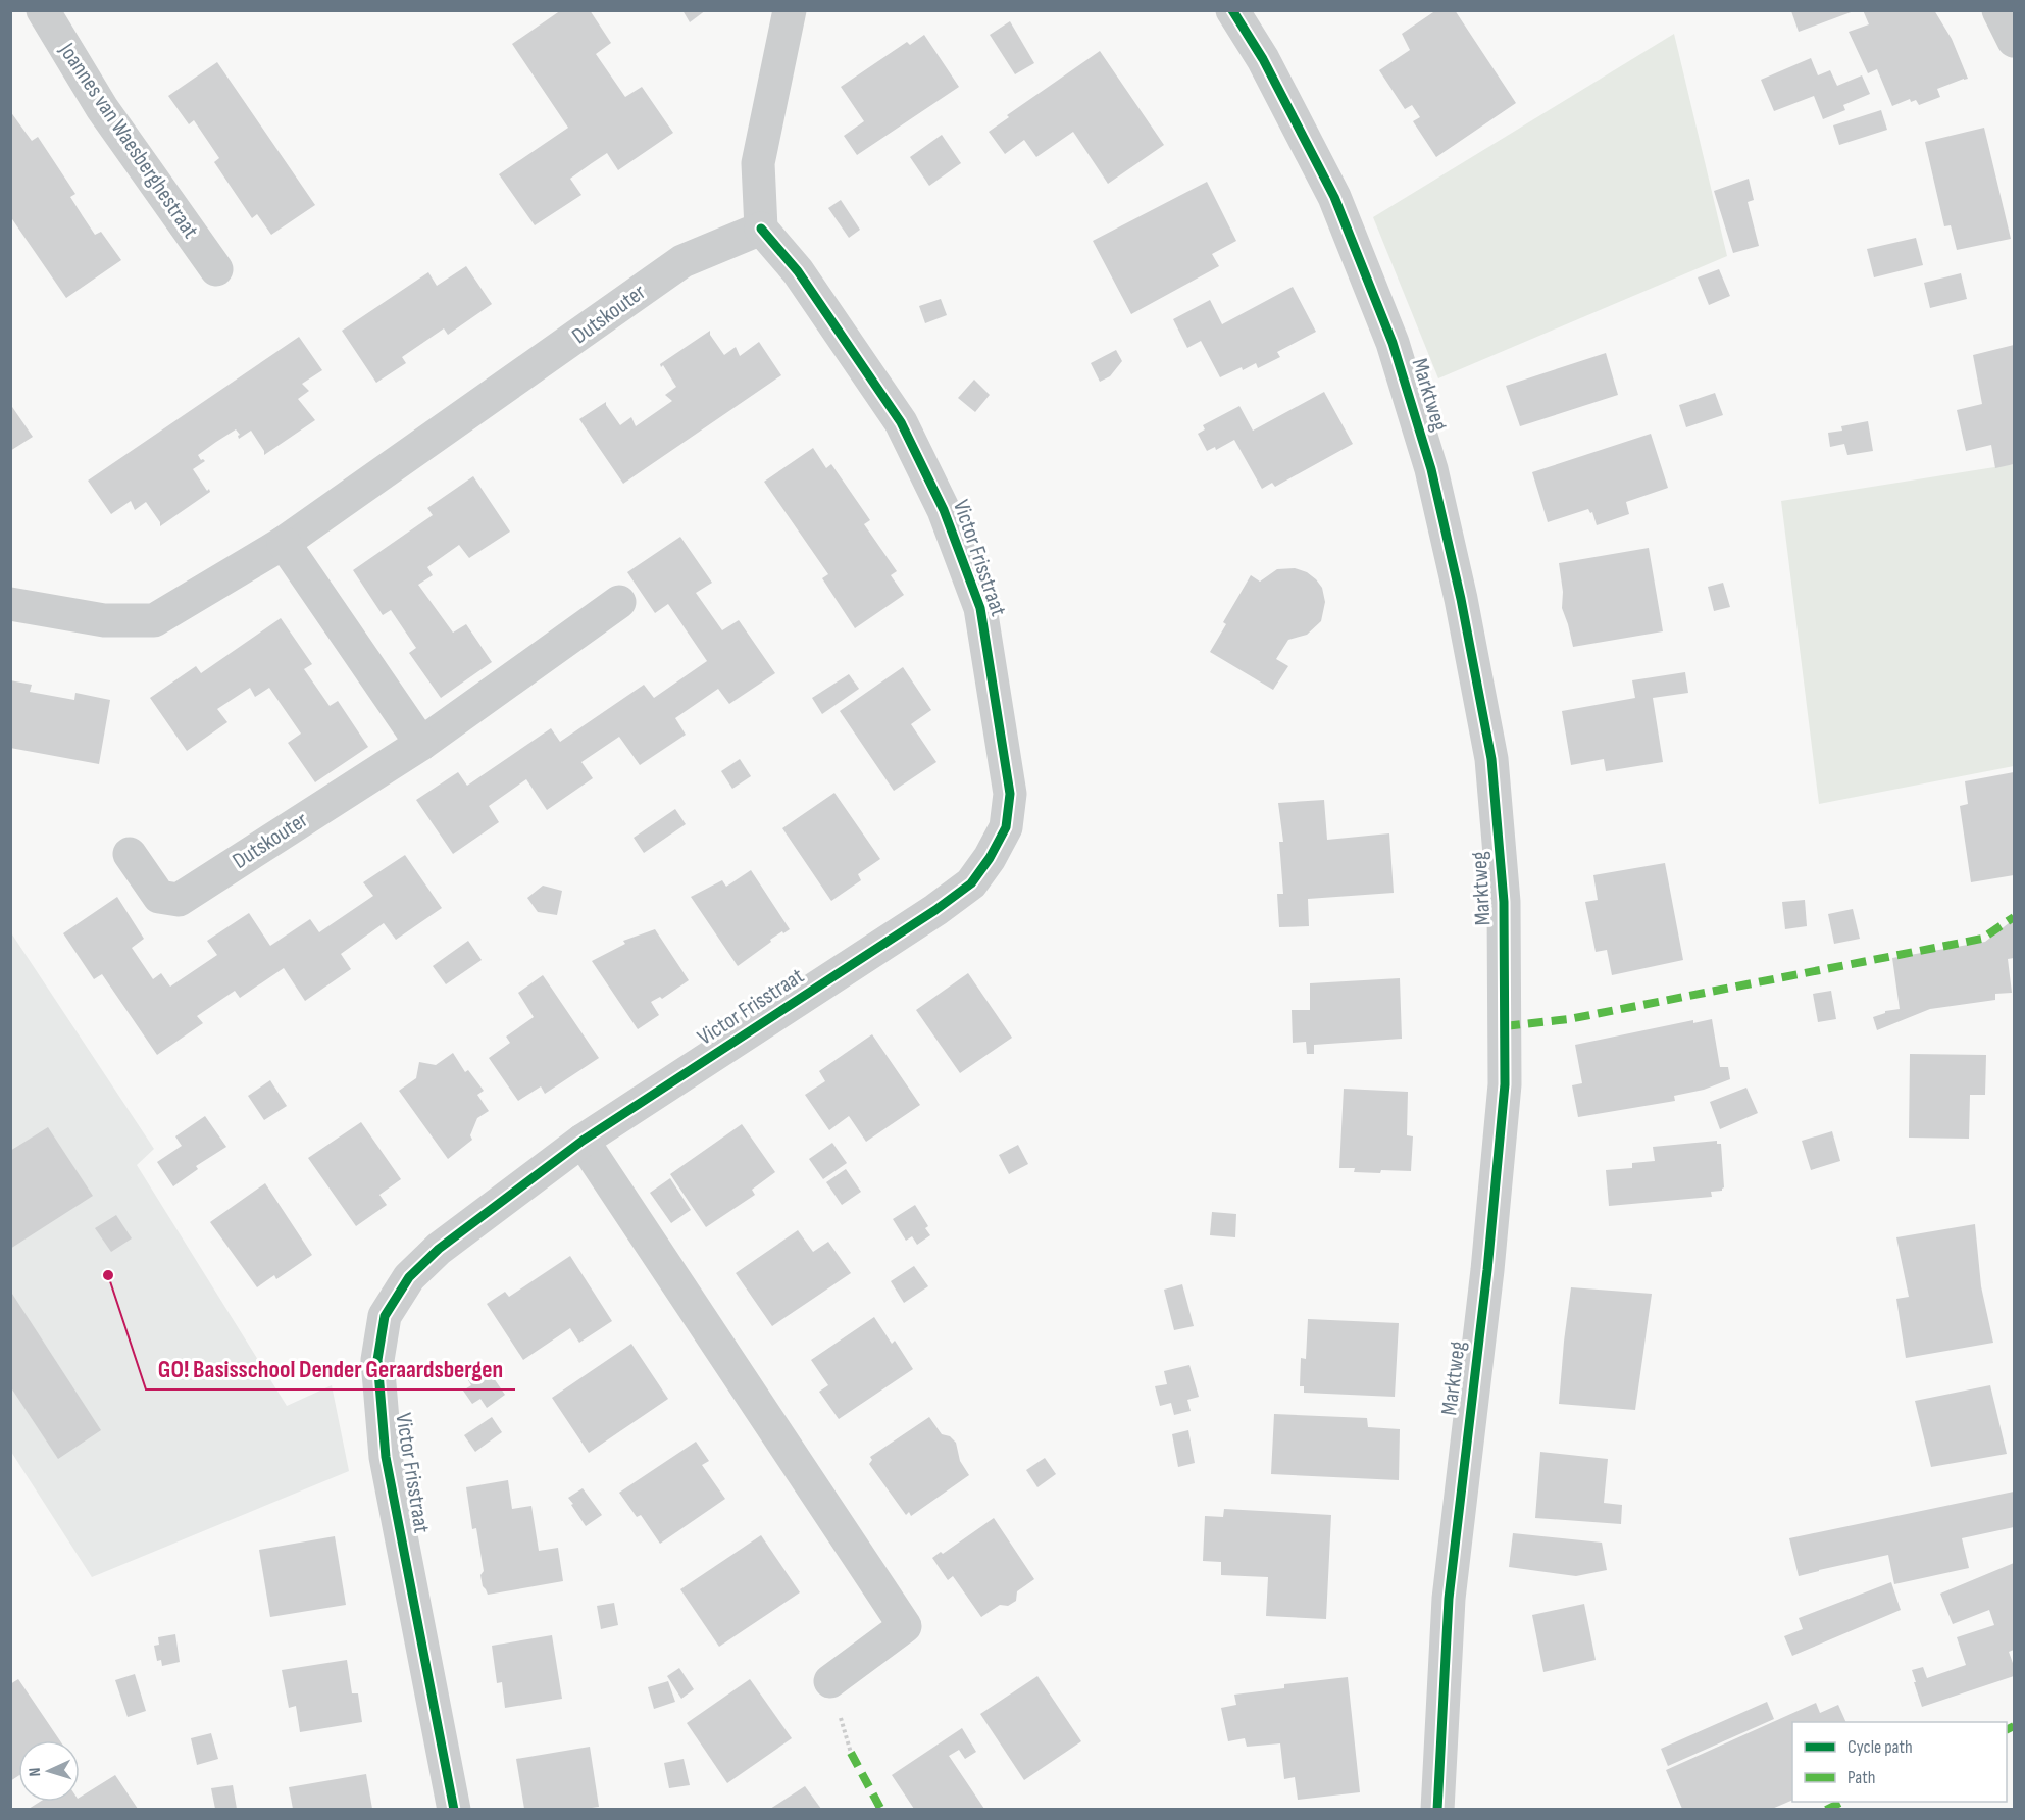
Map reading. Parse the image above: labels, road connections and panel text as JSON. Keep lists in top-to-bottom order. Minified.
{"streets":{"street":["Joannes van Waesberghestraat","Dutskouter","Marktweg","Victor Frisstraat"]},"crossings":[["Dutskouter","Victor Frisstraat"]],"places":["GO! Basisschool Dender Geraardsbergen"],"legend":["Cycle path","Path"],"north":"left"}
